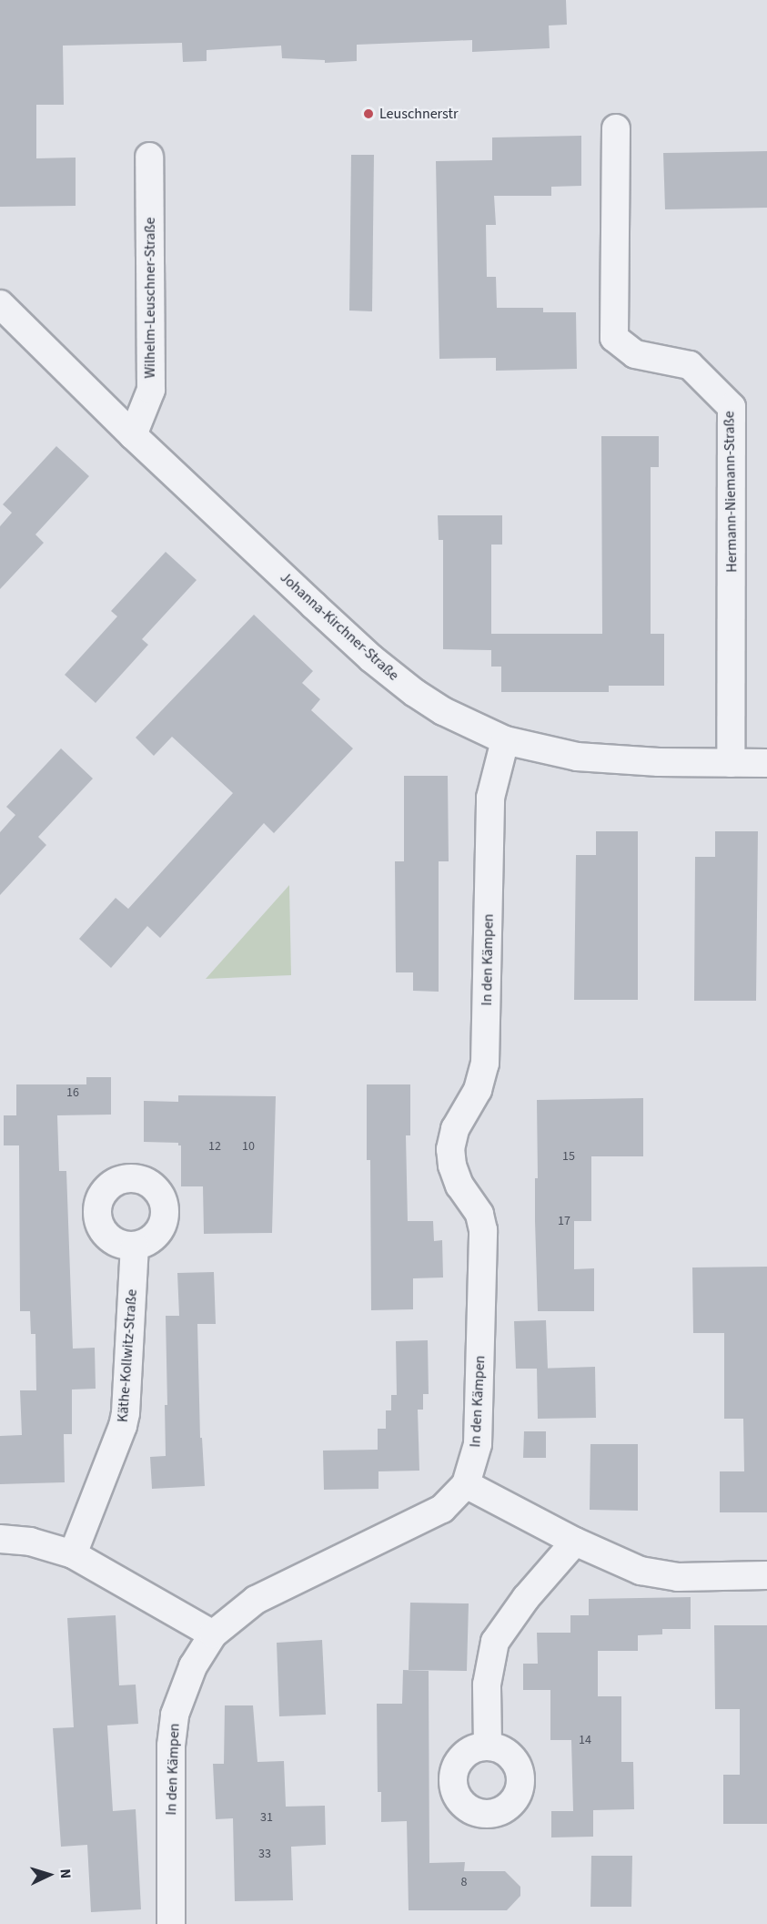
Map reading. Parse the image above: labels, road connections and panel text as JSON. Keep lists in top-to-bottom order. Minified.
{"streets":{"street":["Wilhelm-Leuschner-Straße","Hermann-Niemann-Straße","Johanna-Kirchner-Straße","In den Kämpen","Käthe-Kollwitz-Straße"]},"crossings":[["Wilhelm-Leuschner-Straße","Johanna-Kirchner-Straße"],["Hermann-Niemann-Straße","Johanna-Kirchner-Straße"],["Johanna-Kirchner-Straße","In den Kämpen"]],"places":["Leuschnerstr"],"house_numbers":["16","12","10","15","17","14","31","33","8"],"north":"right"}
